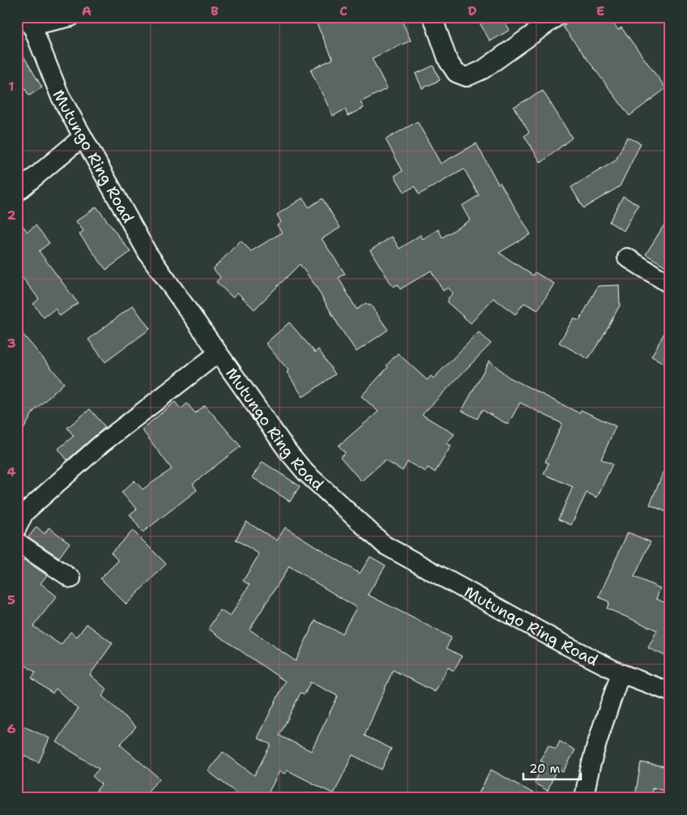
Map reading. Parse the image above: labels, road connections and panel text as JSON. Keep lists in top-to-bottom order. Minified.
{"streets":{"street":["Mutungo Ring Road"]},"scale_bar":"20 m","grid":{"columns":["A","B","C","D","E"],"rows":["1","2","3","4","5","6"]}}
